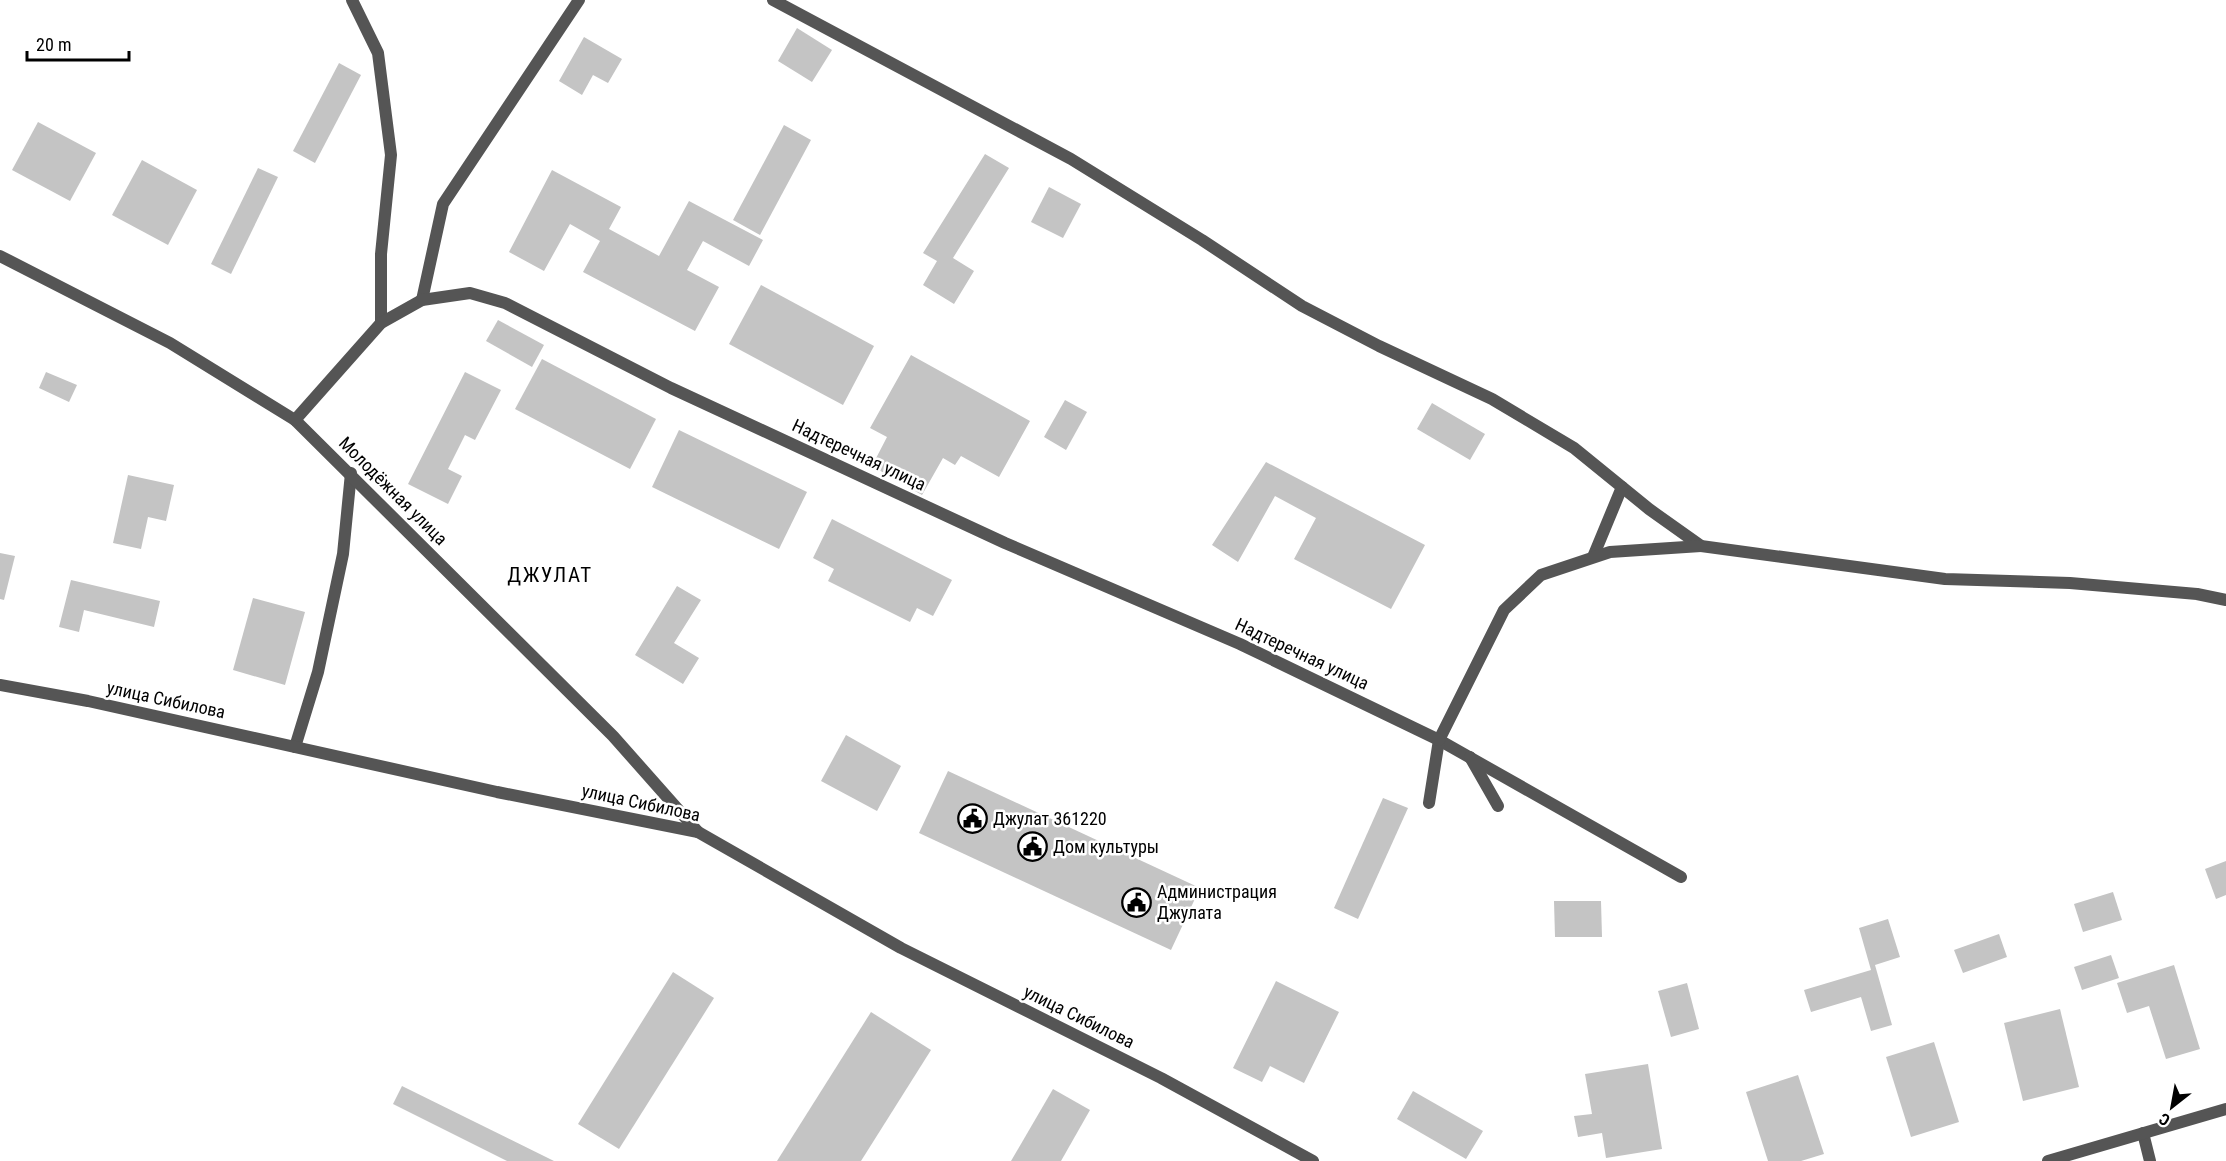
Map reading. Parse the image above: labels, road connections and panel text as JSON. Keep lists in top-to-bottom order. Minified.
{"streets":{"street":["Надтеречная улица","Молодёжная улица","улица Сибилова"]},"crossings":[["Надтеречная улица","Молодёжная улица"],["Молодёжная улица","улица Сибилова"]],"districts":["ДЖУЛАТ"],"places":{"public building":["Джулат 361220","Дом культуры","Администрация Джулата"]},"scale_bar":"20 m","north":"bottom left"}
